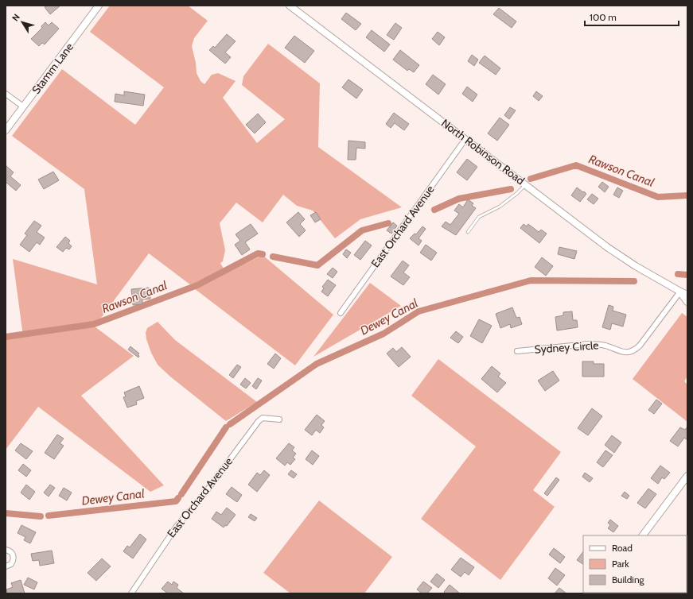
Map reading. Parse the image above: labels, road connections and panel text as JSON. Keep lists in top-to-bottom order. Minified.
{"streets":{"street":["Stamm Lane","North Robinson Road","East Orchard Avenue","Sydney Circle"]},"crossings":[["North Robinson Road","East Orchard Avenue"],["North Robinson Road","Sydney Circle"]],"water":["Rawson Canal","Dewey Canal"],"legend":["Road","Park","Building"],"scale_bar":"100 m","north":"top left"}
